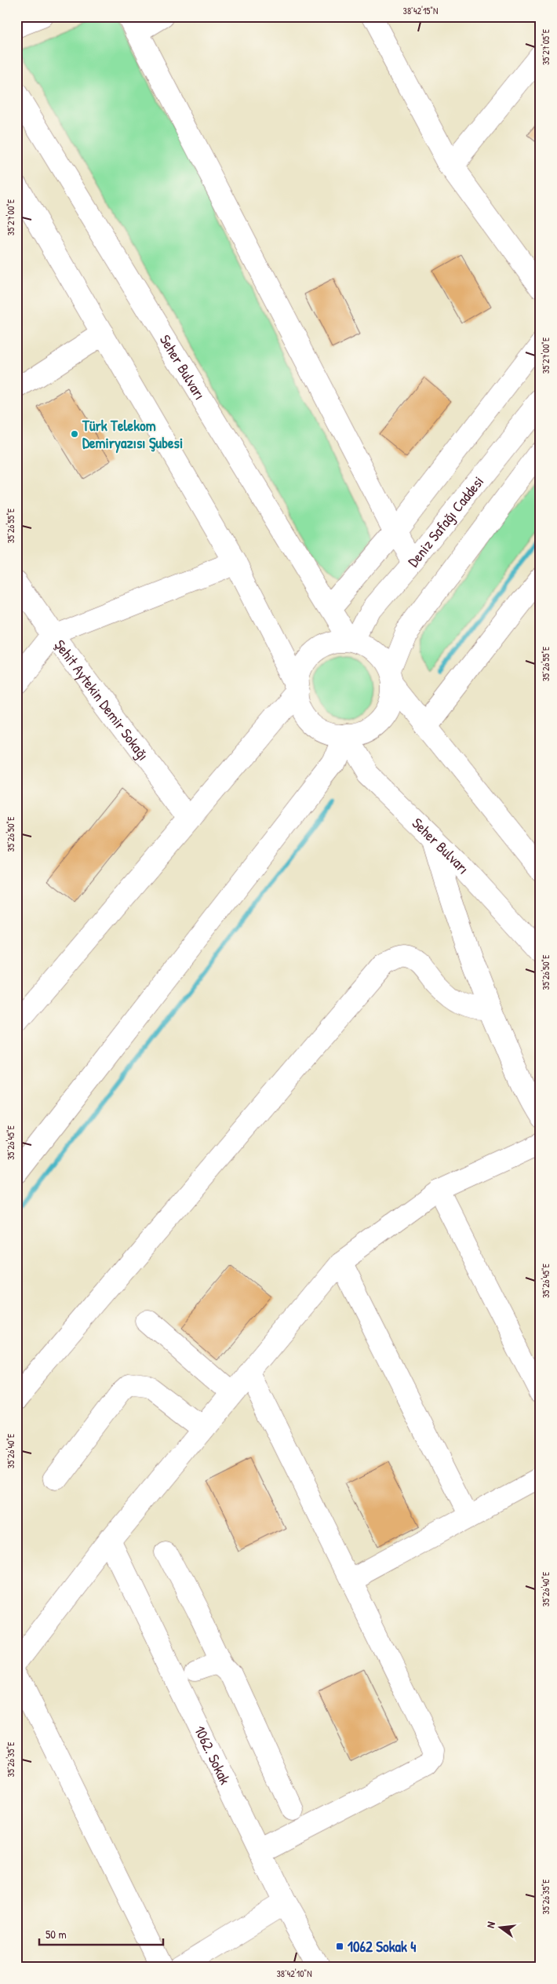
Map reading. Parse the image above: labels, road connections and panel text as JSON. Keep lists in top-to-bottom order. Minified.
{"streets":{"street":["Seher Bulvarı","Deniz Safağı Caddesi","Şehit Aytekin Demir Sokağı","1062. Sokak"]},"crossings":[["Seher Bulvarı","Deniz Safağı Caddesi"]],"places":{"other":["Türk Telekom Demiryazısı Şubesi"],"transit":["1062 Sokak 4"]},"scale_bar":"50 m","north":"left","coordinates":["38°42'15\"N","35°27'05\"E","35°27'00\"E","35°26'55\"E","35°26'50\"E","35°26'45\"E","35°26'40\"E","35°26'35\"E","38°42'10\"N"]}
